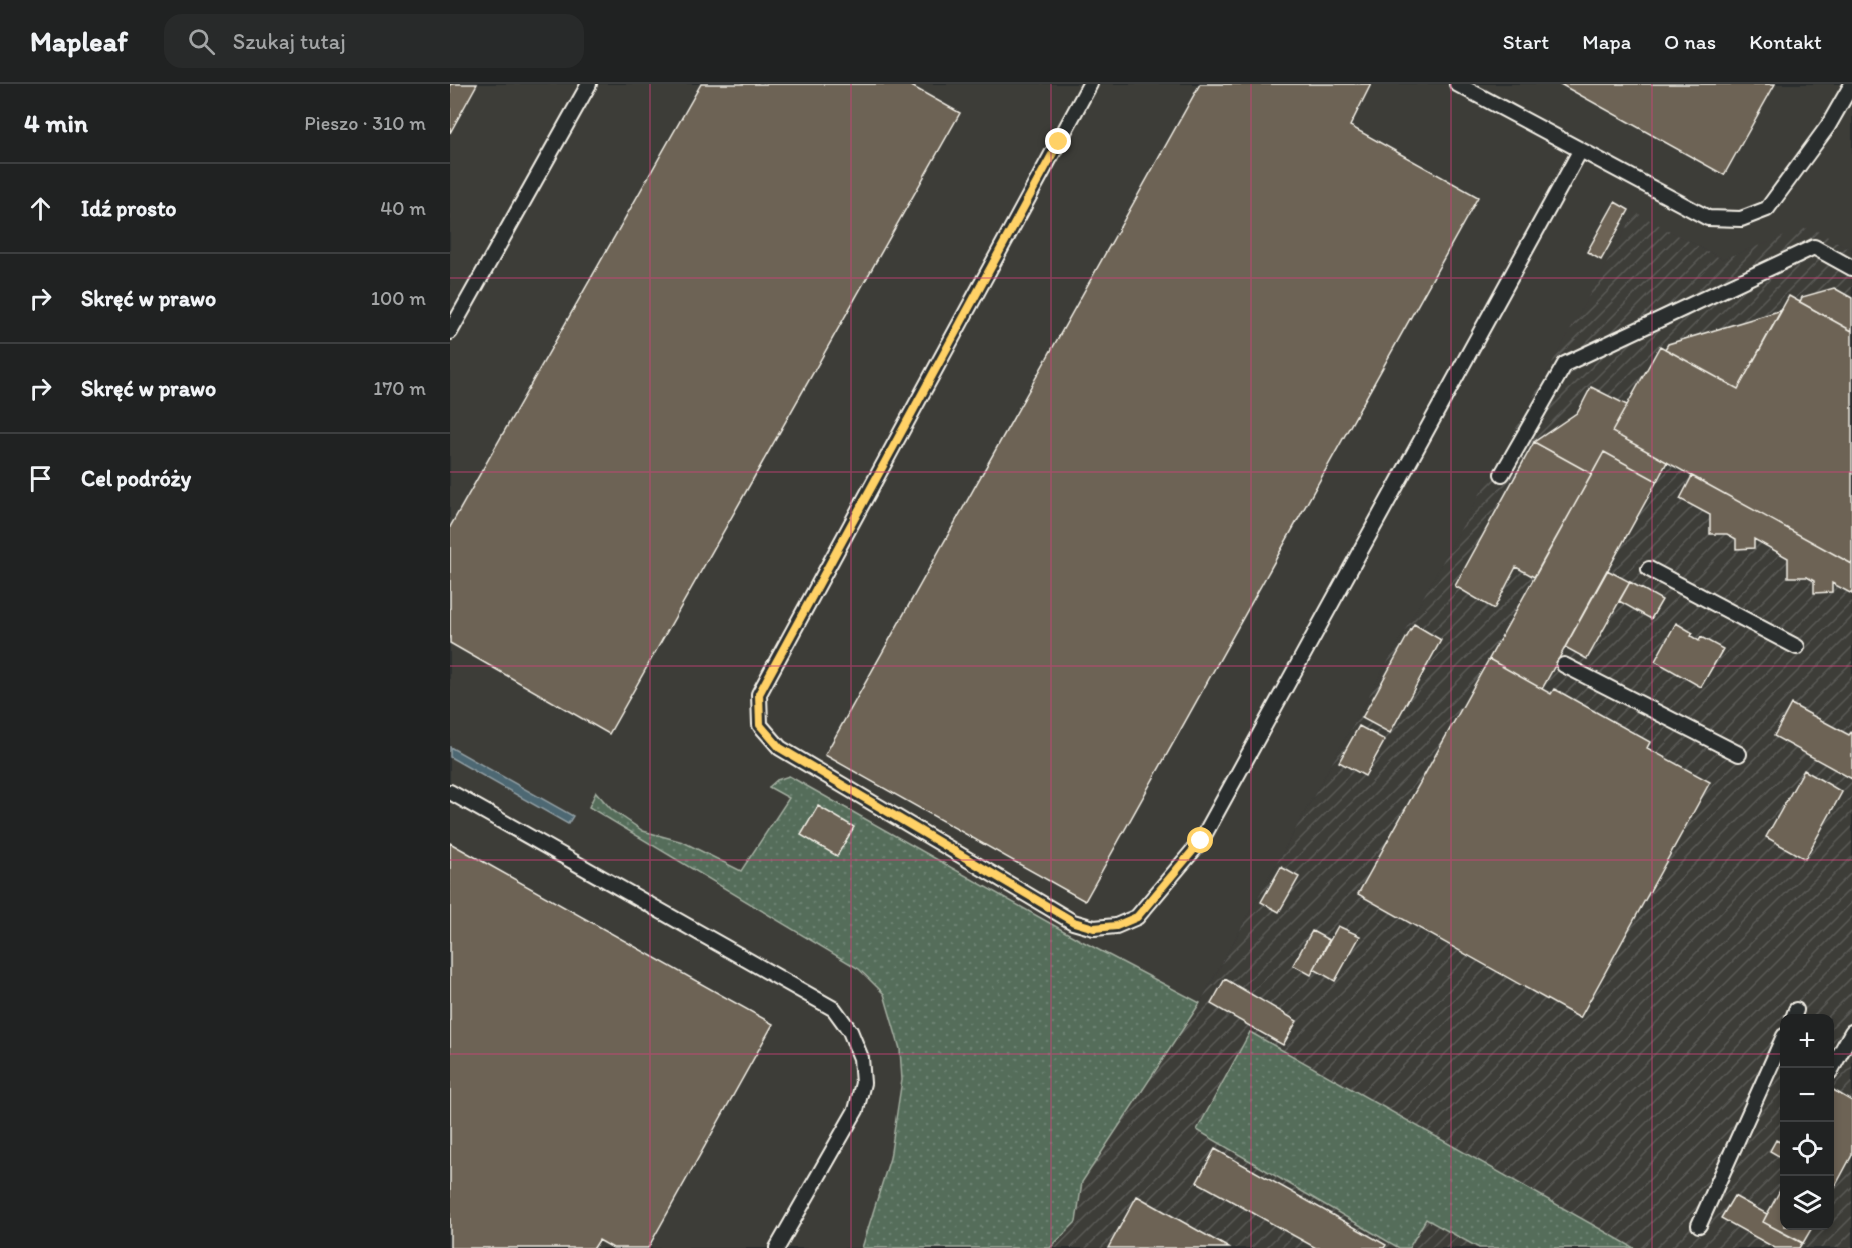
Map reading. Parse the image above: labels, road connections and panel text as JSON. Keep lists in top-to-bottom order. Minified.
{"page":{"header":"Mapleaf","search":"Szukaj tutaj","nav":["Start","Mapa","O nas","Kontakt"],"heading":["4 min","Pieszo · 310 m"],"list":[["Idź prosto","40 m"],["Skręć w prawo","100 m"],["Skręć w prawo","170 m"],"Cel podróży"],"map_buttons":["+","−"]}}
